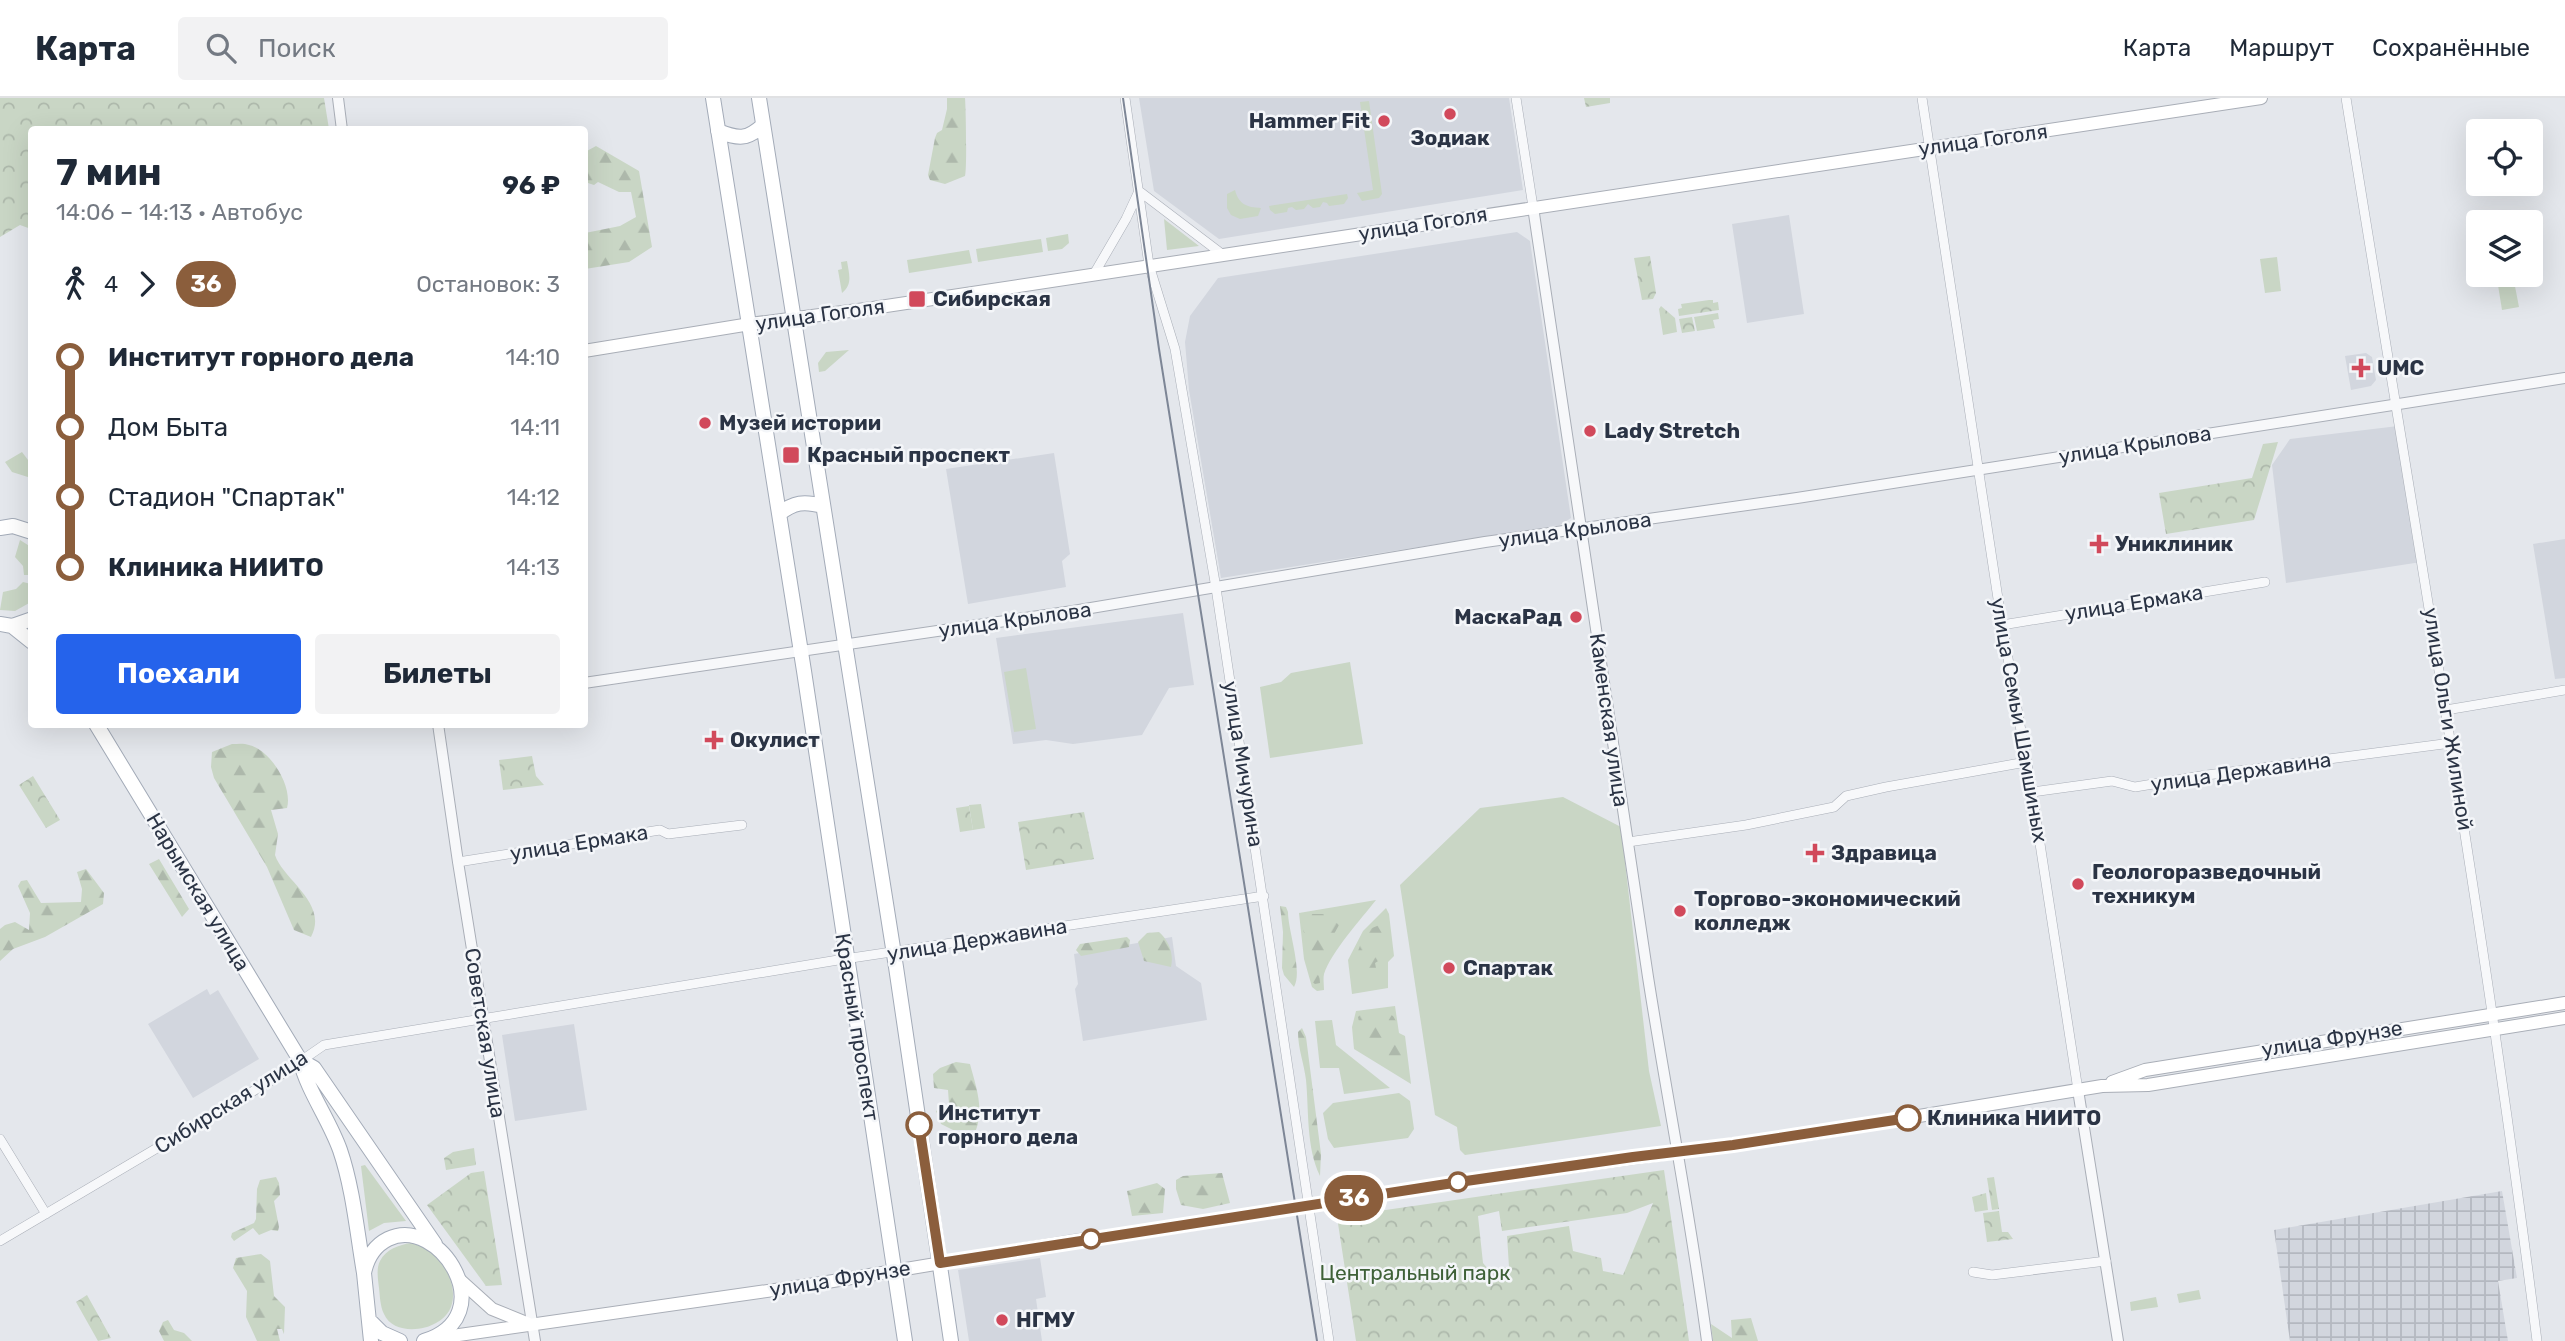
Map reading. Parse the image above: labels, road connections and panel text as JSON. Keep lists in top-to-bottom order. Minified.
{"streets":{"main road":["улица Гоголя","Нарымская улица","Красный проспект","улица Фрунзе"],"street":["улица Крылова","улица Ермака","улица Ольги Жилиной","Каменская улица","улица Семьи Шамшиных","улица Мичурина","улица Державина","Советская улица","Сибирская улица"]},"crossings":[["улица Гоголя","Каменская улица"],["улица Гоголя","улица Семьи Шамшиных"],["улица Гоголя","улица Мичурина"],["улица Гоголя","Красный проспект"],["улица Крылова","улица Ольги Жилиной"],["улица Крылова","Каменская улица"],["улица Крылова","улица Семьи Шамшиных"],["улица Крылова","улица Мичурина"],["улица Крылова","Красный проспект"],["улица Ермака","улица Семьи Шамшиных"],["улица Ермака","Советская улица"],["улица Ольги Жилиной","улица Державина"],["улица Ольги Жилиной","улица Фрунзе"],["Каменская улица","улица Фрунзе"],["улица Семьи Шамшиных","улица Державина"],["улица Семьи Шамшиных","улица Фрунзе"],["улица Мичурина","улица Державина"],["улица Мичурина","улица Фрунзе"],["улица Державина","Красный проспект"],["улица Державина","Советская улица"],["улица Державина","Сибирская улица"],["Нарымская улица","Сибирская улица"],["Красный проспект","улица Фрунзе"],["Советская улица","улица Фрунзе"],["Советская улица","Сибирская улица"]],"parks":["Центральный парк"],"places":{"other":["Зодиак","Hammer Fit","Музей истории","Lady Stretch","МаскаРад","Геологоразведочный техникум","Торгово-экономический колледж","Спартак","Клиника НИИТО","Институт горного дела","НГМУ"],"transit":["Сибирская","Красный проспект"],"health":["UMC","Униклиник","Окулист","Здравица"]},"lines":["bus line 36"],"page":{"header":"Карта","search":"Поиск","nav":["Карта","Маршрут","Сохранённые"],"on_map":"36","heading":["7 мин","14:06 – 14:13 · Автобус","96 ₽"],"legs":["4","36","Остановок: 3"],"list":[{"name":"Институт горного дела","value":"14:10"},{"name":"Дом Быта","value":"14:11"},{"name":"Стадион \"Спартак\"","value":"14:12"},{"name":"Клиника НИИТО","value":"14:13"}],"buttons":["Поехали","Билеты"]}}
